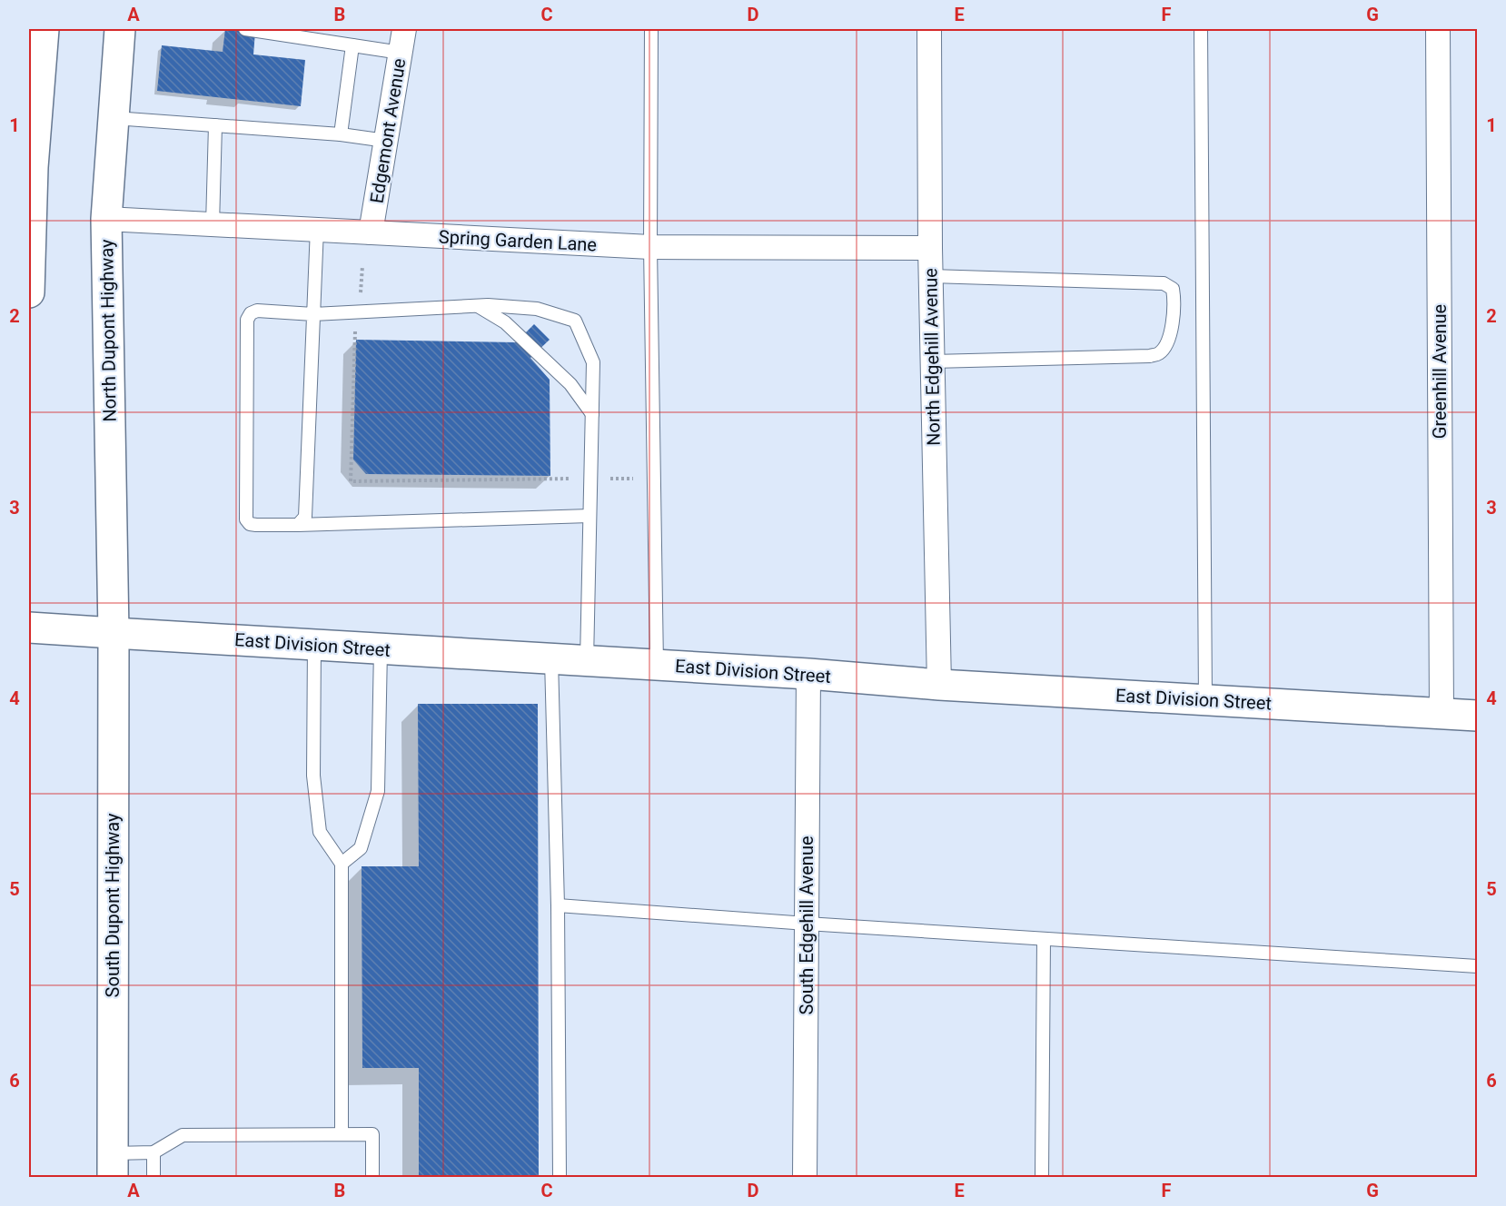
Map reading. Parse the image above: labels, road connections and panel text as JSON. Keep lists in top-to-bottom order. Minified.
{"streets":{"main road":["North Dupont Highway","East Division Street","South Dupont Highway"],"street":["Edgemont Avenue","Spring Garden Lane","North Edgehill Avenue","Greenhill Avenue","South Edgehill Avenue"]},"crossings":[["Edgemont Avenue","Spring Garden Lane"],["Spring Garden Lane","North Dupont Highway"],["Spring Garden Lane","North Edgehill Avenue"],["North Dupont Highway","East Division Street"],["North Dupont Highway","South Dupont Highway"],["North Edgehill Avenue","East Division Street"],["Greenhill Avenue","East Division Street"],["East Division Street","South Dupont Highway"],["East Division Street","South Edgehill Avenue"]],"grid":{"columns":["A","B","C","D","E","F","G"],"rows":["1","2","3","4","5","6"]}}
